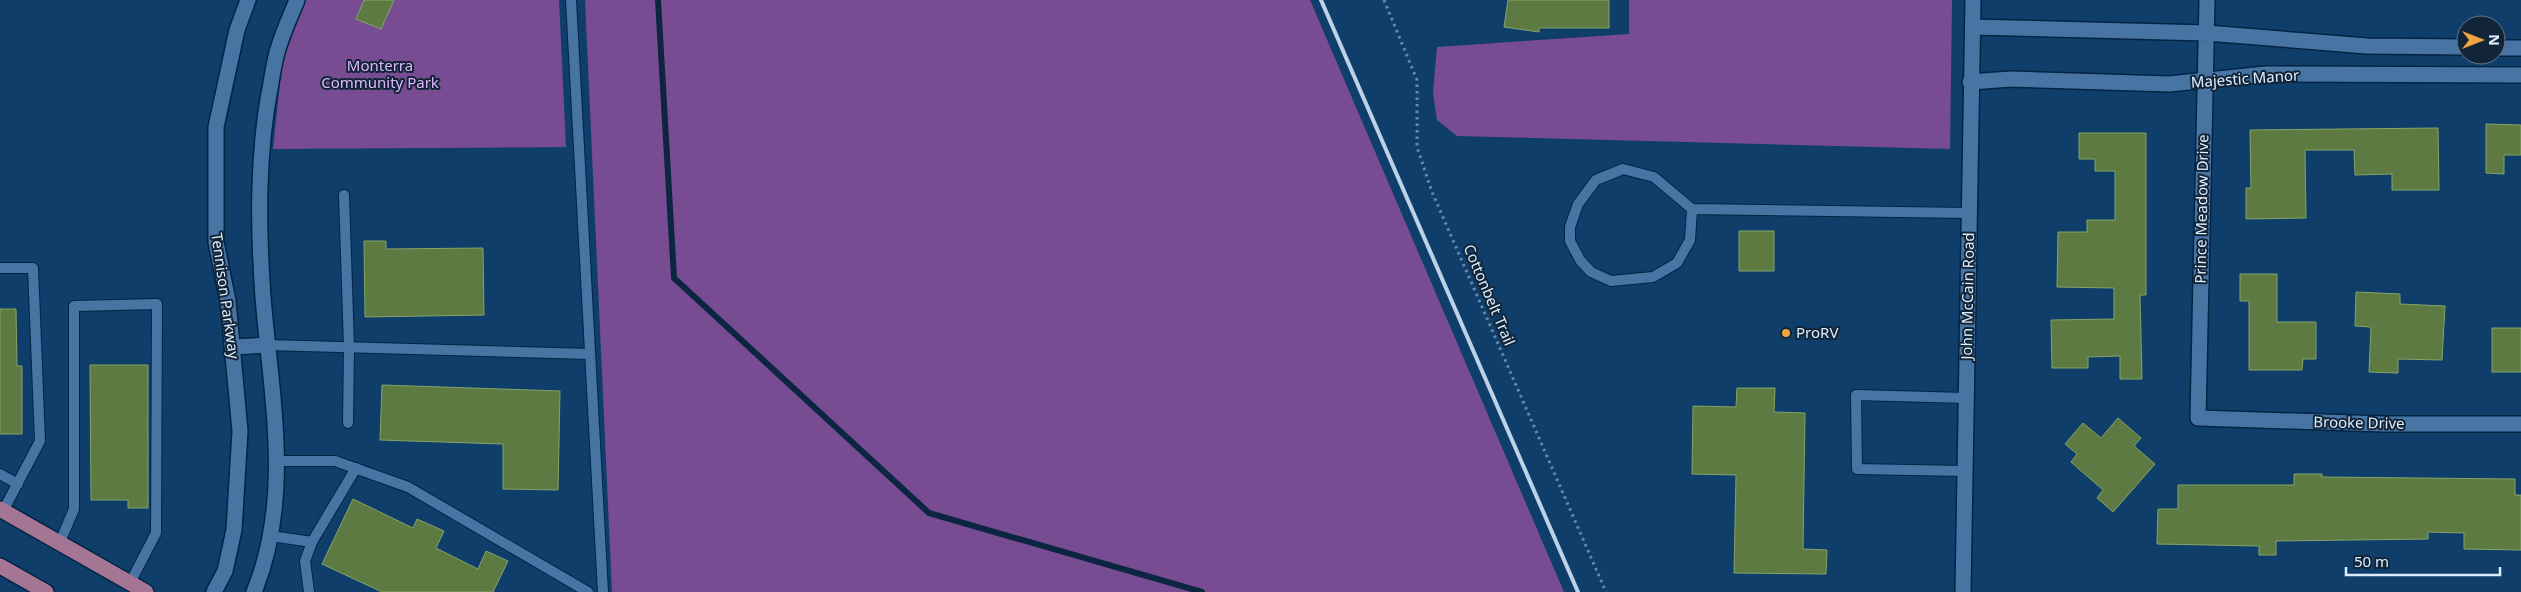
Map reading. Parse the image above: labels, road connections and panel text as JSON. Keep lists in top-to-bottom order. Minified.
{"streets":{"street":["Majestic Manor","Prince Meadow Drive","Tennison Parkway","John McCain Road","Brooke Drive"],"path":["Cottonbelt Trail"]},"crossings":[["Majestic Manor","Prince Meadow Drive"],["Majestic Manor","John McCain Road"],["Prince Meadow Drive","Brooke Drive"]],"parks":["Monterra Community Park"],"places":["ProRV"],"scale_bar":"50 m","north":"right"}
